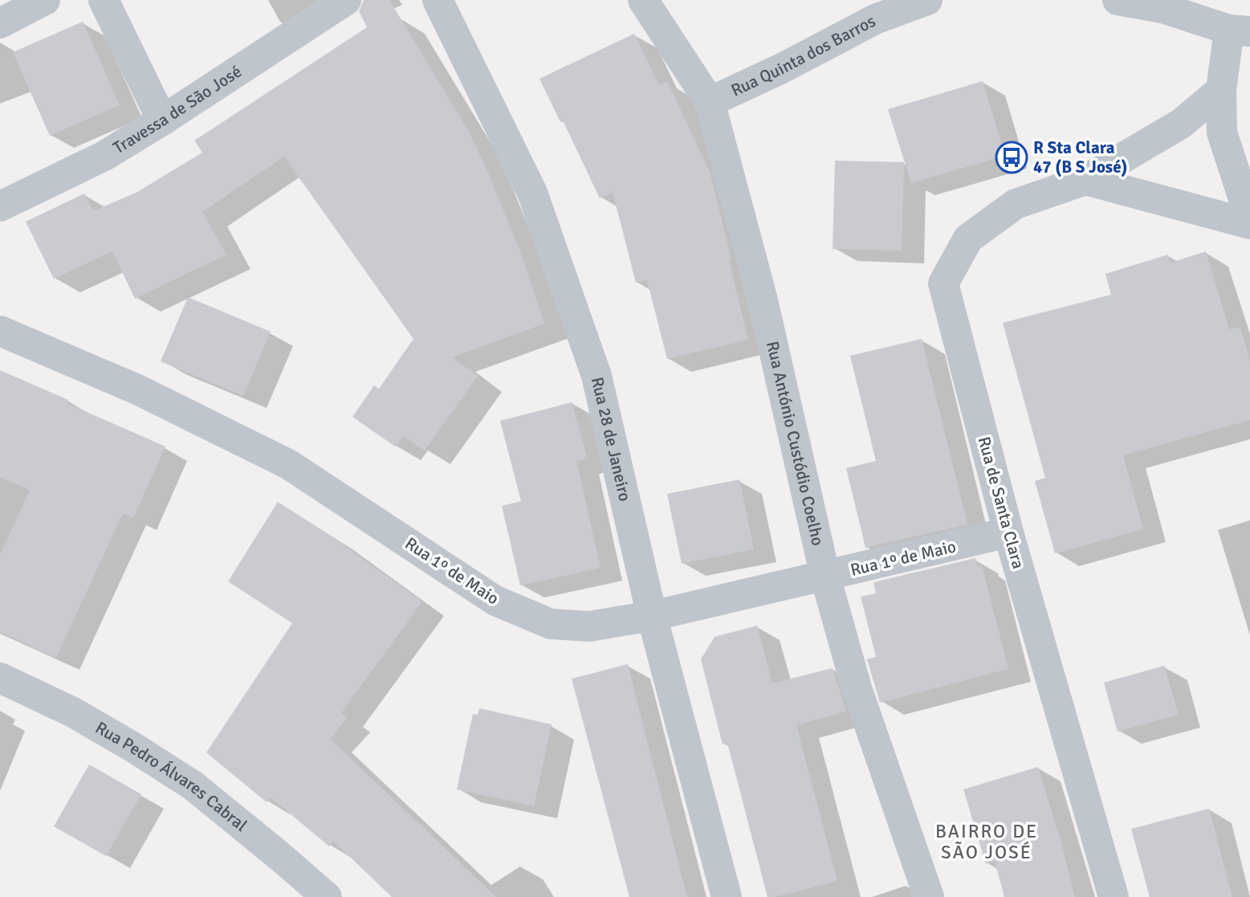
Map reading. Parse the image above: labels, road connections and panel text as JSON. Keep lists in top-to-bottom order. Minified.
{"streets":{"street":["Rua Quinta dos Barros","Travessa de São José","Rua 28 de Janeiro","Rua António Custódio Coelho","Rua de Santa Clara","Rua 1º de Maio","Rua Pedro Álvares Cabral"]},"crossings":[["Rua Quinta dos Barros","Rua António Custódio Coelho"],["Rua 28 de Janeiro","Rua 1º de Maio"],["Rua António Custódio Coelho","Rua 1º de Maio"],["Rua de Santa Clara","Rua 1º de Maio"]],"districts":["BAIRRO DE SÃO JOSÉ"],"places":{"bus stop":["R Sta Clara 47 (B S José)"]}}
